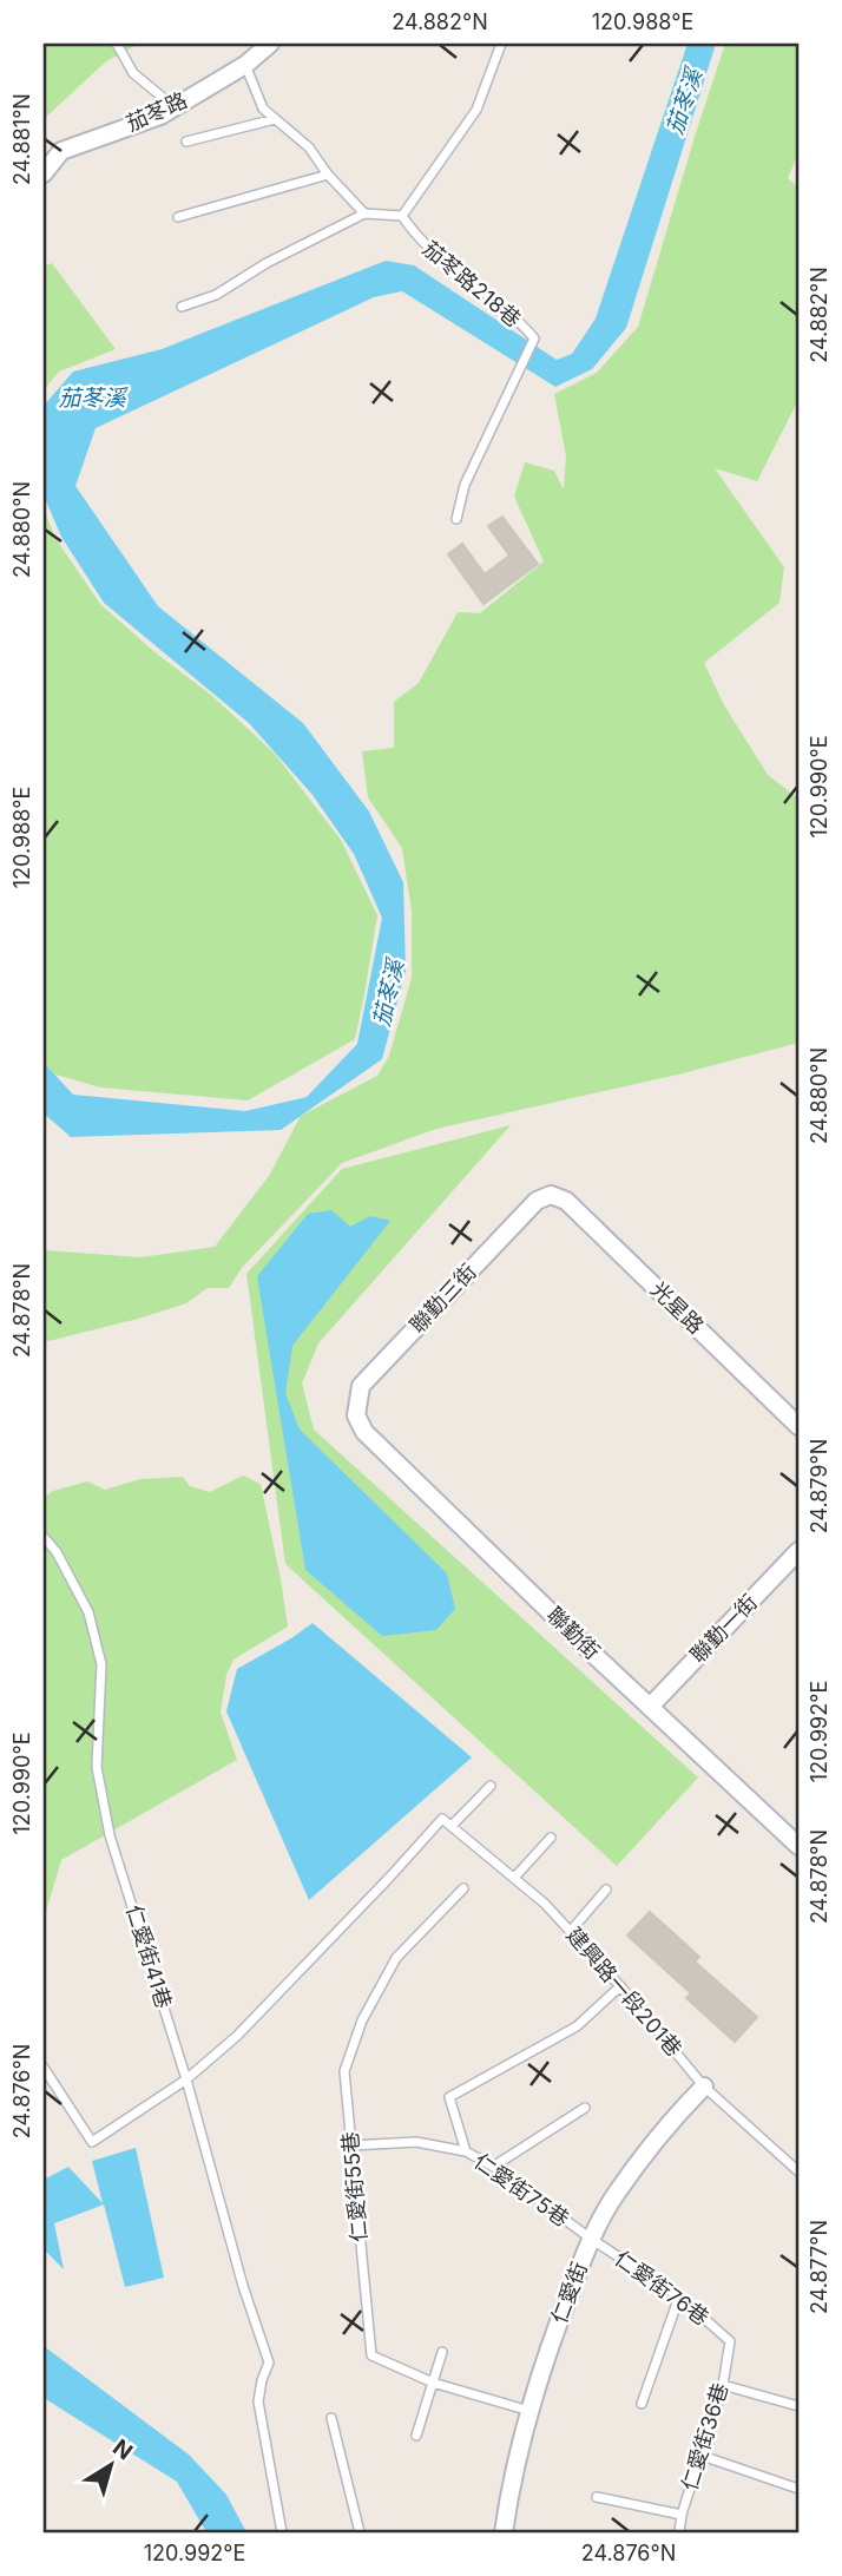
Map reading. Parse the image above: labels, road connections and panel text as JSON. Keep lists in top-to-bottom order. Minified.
{"streets":{"street":["茄苳路","聯勤三街","光星路","聯勤一街","聯勤街","仁愛街"],"lane":["茄苳路218巷","仁愛街41巷","建興路一段201巷","仁愛街55巷","仁愛街75巷","仁愛街76巷","仁愛街36巷"]},"crossings":[["聯勤三街","光星路"],["聯勤三街","聯勤街"],["聯勤一街","聯勤街"],["仁愛街41巷","建興路一段201巷"],["建興路一段201巷","仁愛街"],["仁愛街55巷","仁愛街75巷"],["仁愛街55巷","仁愛街"],["仁愛街75巷","仁愛街76巷"],["仁愛街75巷","仁愛街"],["仁愛街76巷","仁愛街"],["仁愛街76巷","仁愛街36巷"]],"water":["茄苳溪"],"north":"top right","coordinates":["24.882°N","120.988°E","24.881°N","24.880°N","120.990°E","24.878°N","24.879°N","120.992°E","24.876°N","24.877°N"]}
